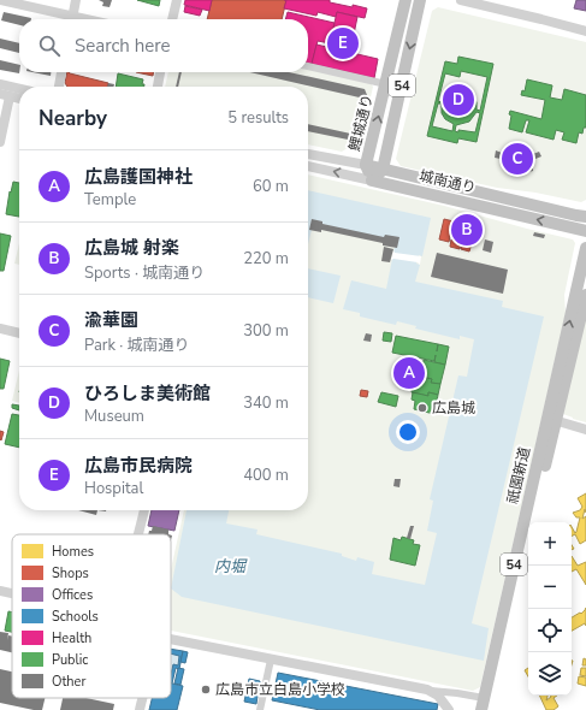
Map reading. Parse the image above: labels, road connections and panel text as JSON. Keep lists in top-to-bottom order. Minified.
{"streets":{"highway":["54","鯉城通り","城南通り","祇園新道"]},"crossings":[["54","城南通り"],["鯉城通り","城南通り"]],"water":["内堀"],"places":["広島城","広島市立白島小学校"],"legend":["Homes","Shops","Offices","Schools","Health","Public","Other"],"page":{"search":"Search here","pins":["E","D","C","B","A"],"heading":["Nearby","5 results"],"list":[{"mark":"A","name":"広島護国神社","note":"Temple","value":"60 m"},{"mark":"B","name":"広島城 射楽","note":"Sports · 城南通り","value":"220 m"},{"mark":"C","name":"渝華園","note":"Park · 城南通り","value":"300 m"},{"mark":"D","name":"ひろしま美術館","note":"Museum","value":"340 m"},{"mark":"E","name":"広島市民病院","note":"Hospital","value":"400 m"}],"map_buttons":["+","−"]}}
